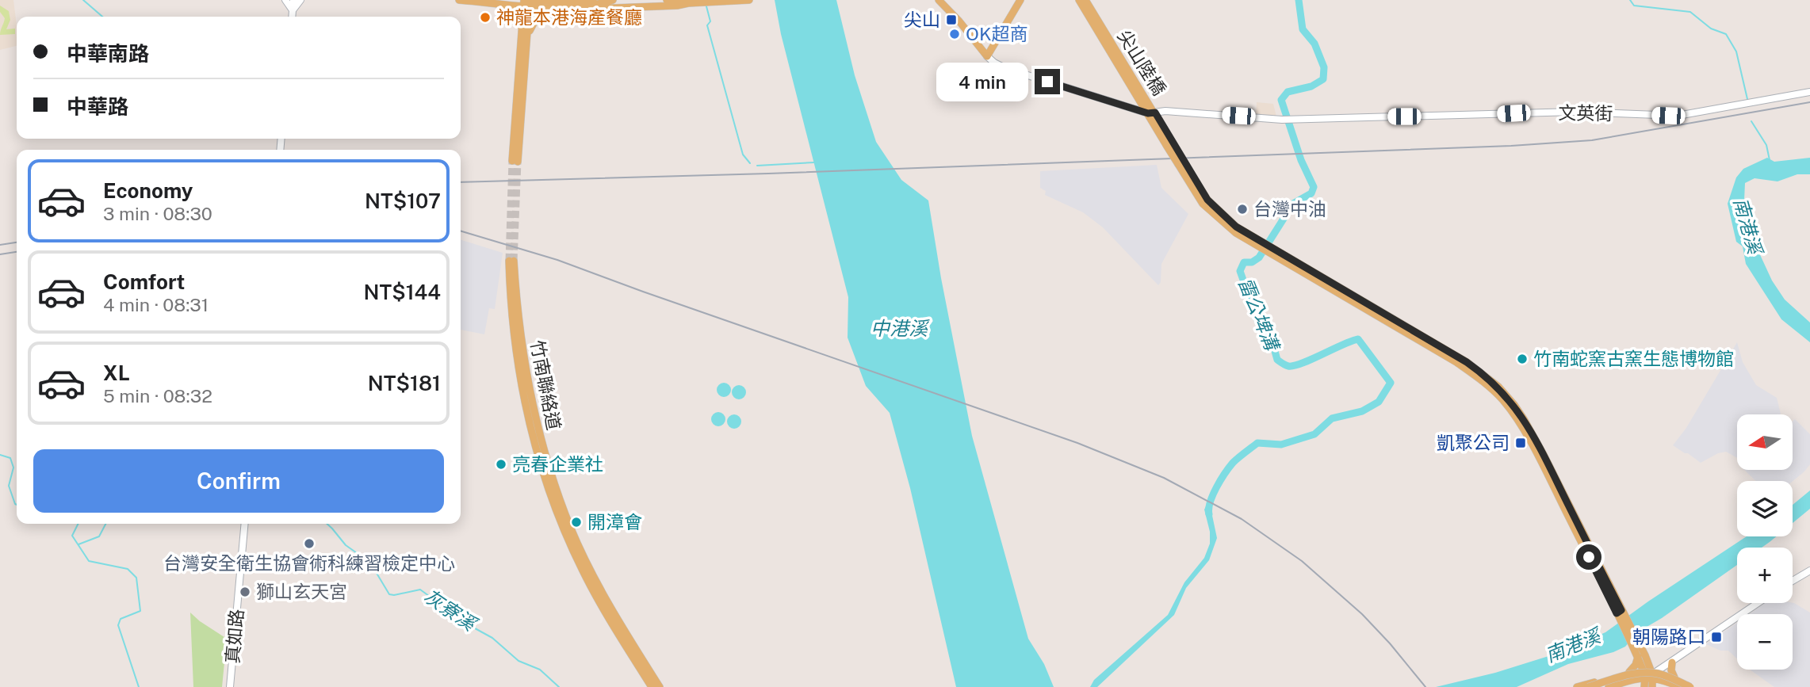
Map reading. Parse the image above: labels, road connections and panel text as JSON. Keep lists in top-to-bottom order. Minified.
{"streets":{"main road":["尖山陸橋","竹南聯絡道"],"street":["文英街","真如路"]},"crossings":[["尖山陸橋","文英街"]],"water":["南港溪","雷公埤溝","中港溪","灰寮溪"],"places":{"other":["神龍本港海產餐廳","OK超商","台灣中油","竹南蛇窯古窯生態博物館","亮春企業社","開漳會","台灣安全衛生協會術科練習檢定中心","獅山玄天宮"],"transit":["尖山","凱聚公司","朝陽路口"]},"north":"left","page":{"banner":["中華南路","中華路"],"bubble":"4 min","list":[{"name":"Economy","note":"3 min · 08:30","value":"NT$107"},{"name":"Comfort","note":"4 min · 08:31","value":"NT$144"},{"name":"XL","note":"5 min · 08:32","value":"NT$181"}],"map_buttons":["+","−"],"buttons":"Confirm"}}
